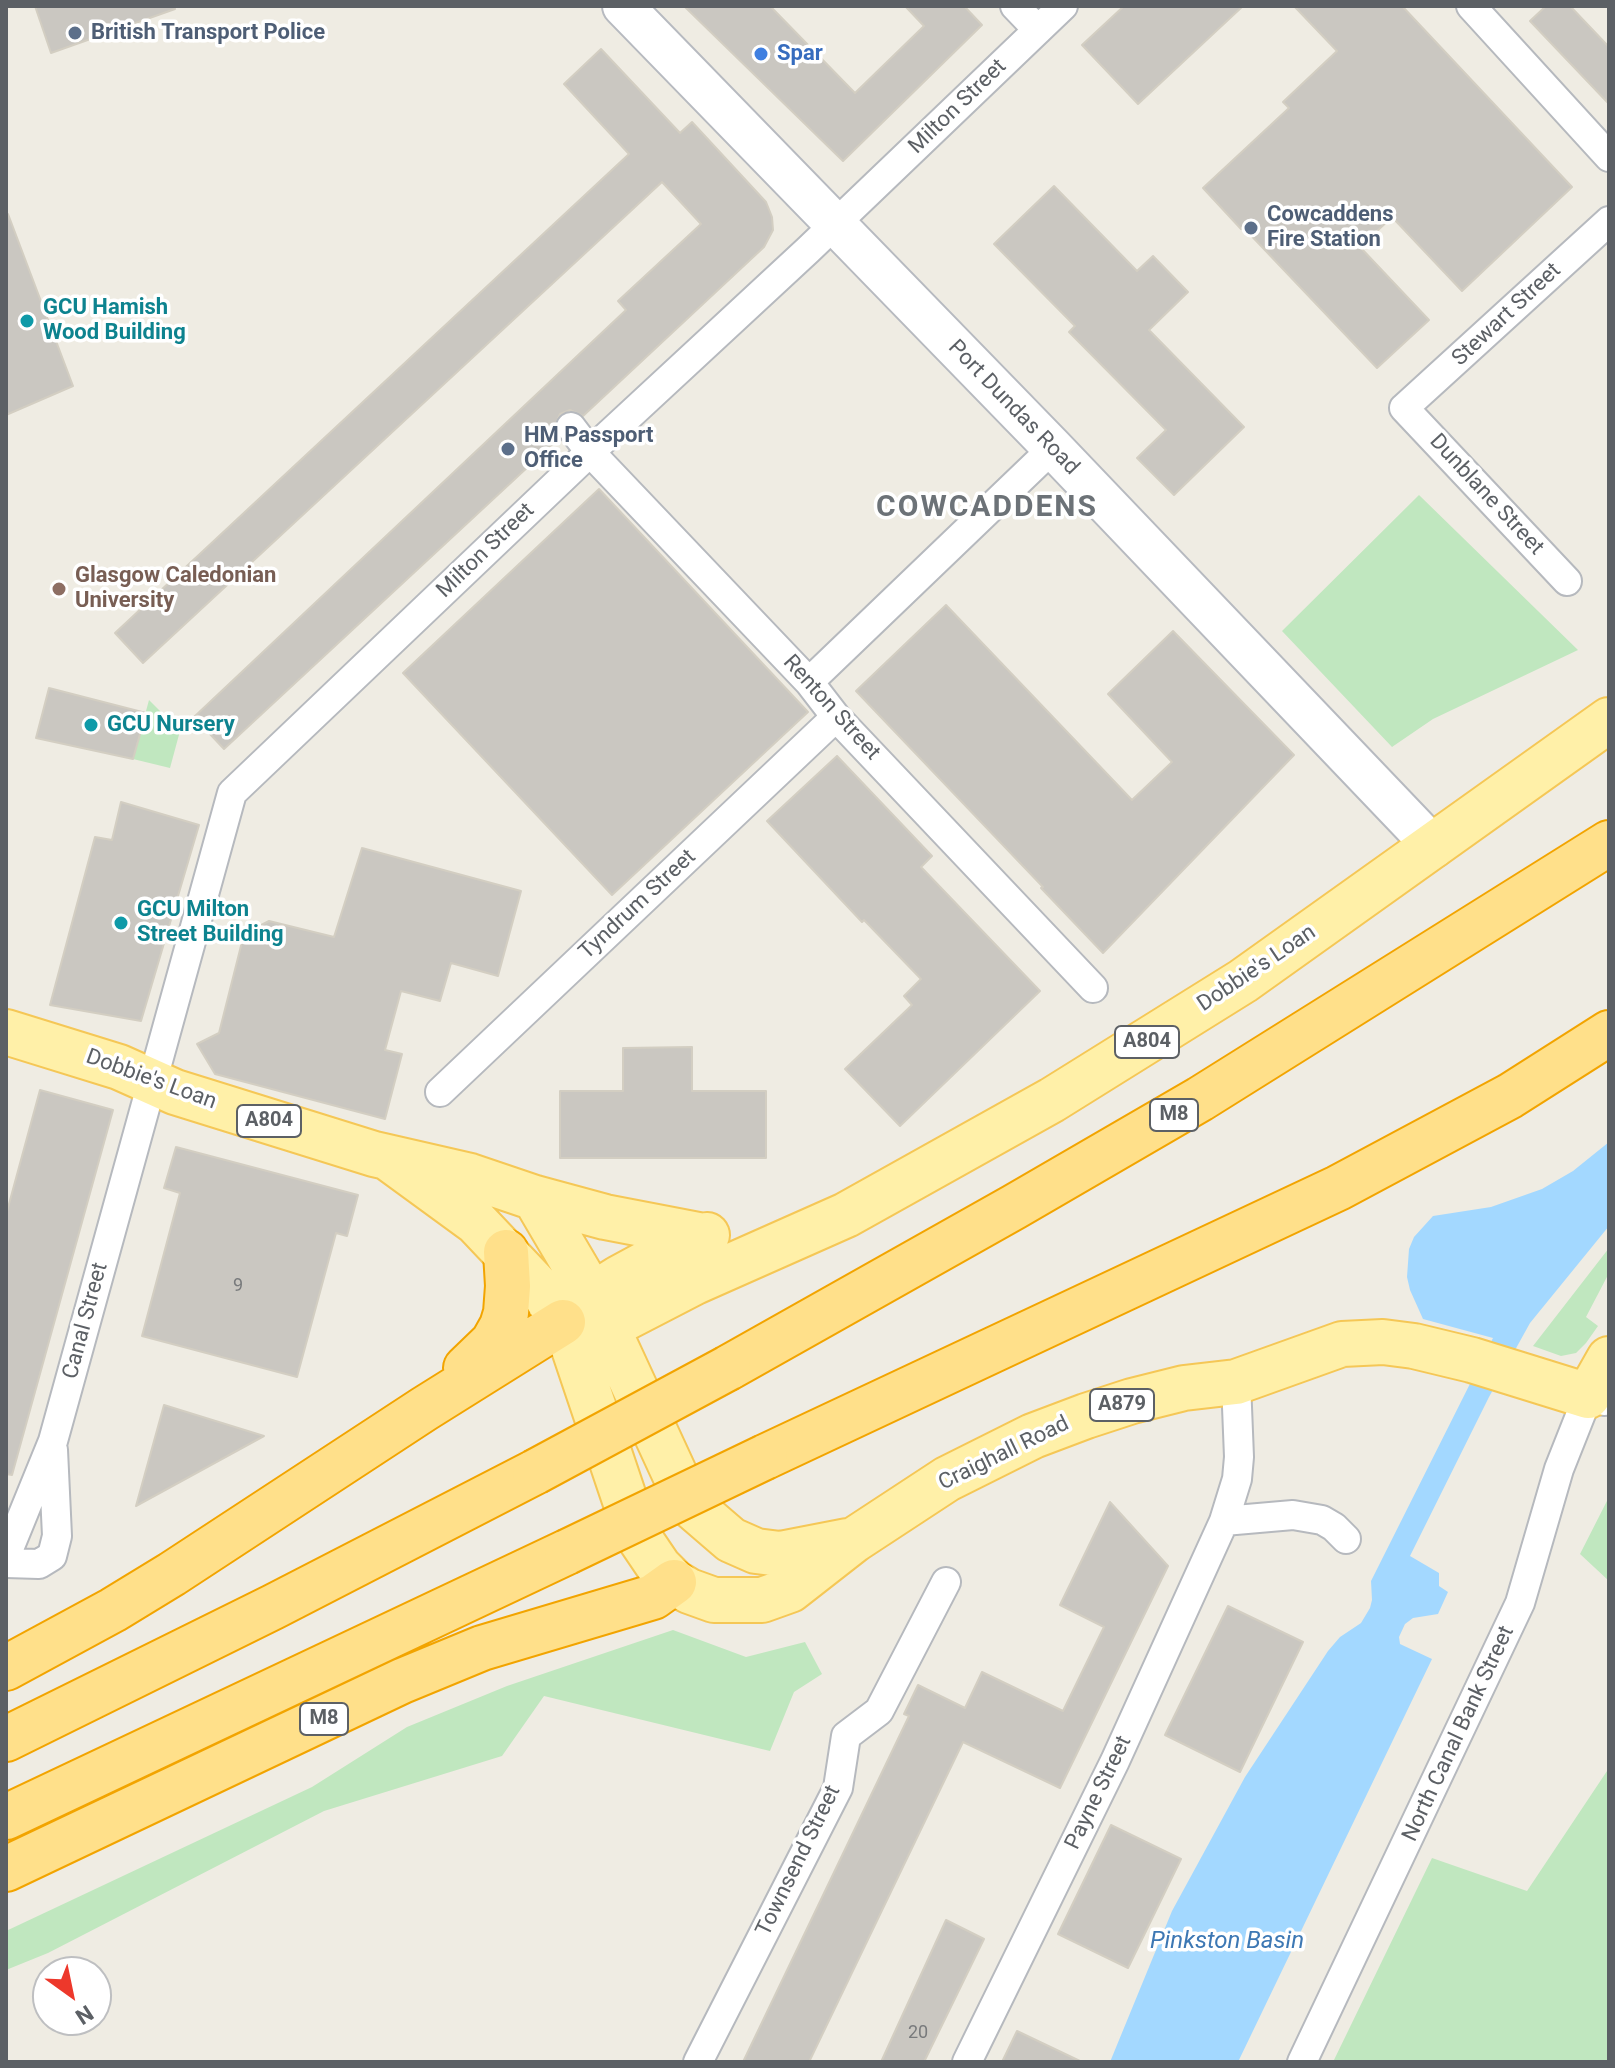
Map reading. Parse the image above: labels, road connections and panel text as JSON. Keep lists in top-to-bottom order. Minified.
{"streets":{"highway":["M8"],"main road":["Dobbie's Loan","A804","A879","Craighall Road"],"street":["Milton Street","Stewart Street","Port Dundas Road","Dunblane Street","Renton Street","Tyndrum Street","Canal Street","North Canal Bank Street","Payne Street","Townsend Street"]},"crossings":[["Milton Street","Port Dundas Road"],["Milton Street","Renton Street"],["Milton Street","Dobbie's Loan"],["Milton Street","Canal Street"],["Stewart Street","Dunblane Street"],["Port Dundas Road","Dobbie's Loan"],["Renton Street","Tyndrum Street"],["Dobbie's Loan","Canal Street"],["Dobbie's Loan","A879"],["Dobbie's Loan","Craighall Road"],["M8","Craighall Road"],["A879","Craighall Road"],["Craighall Road","North Canal Bank Street"],["Craighall Road","Payne Street"]],"districts":["COWCADDENS"],"water":["Pinkston Basin"],"places":["British Transport Police","Spar","Cowcaddens Fire Station","GCU Hamish Wood Building","HM Passport Office","Glasgow Caledonian University","GCU Nursery","GCU Milton Street Building"],"house_numbers":["9","20"],"north":"bottom right"}
